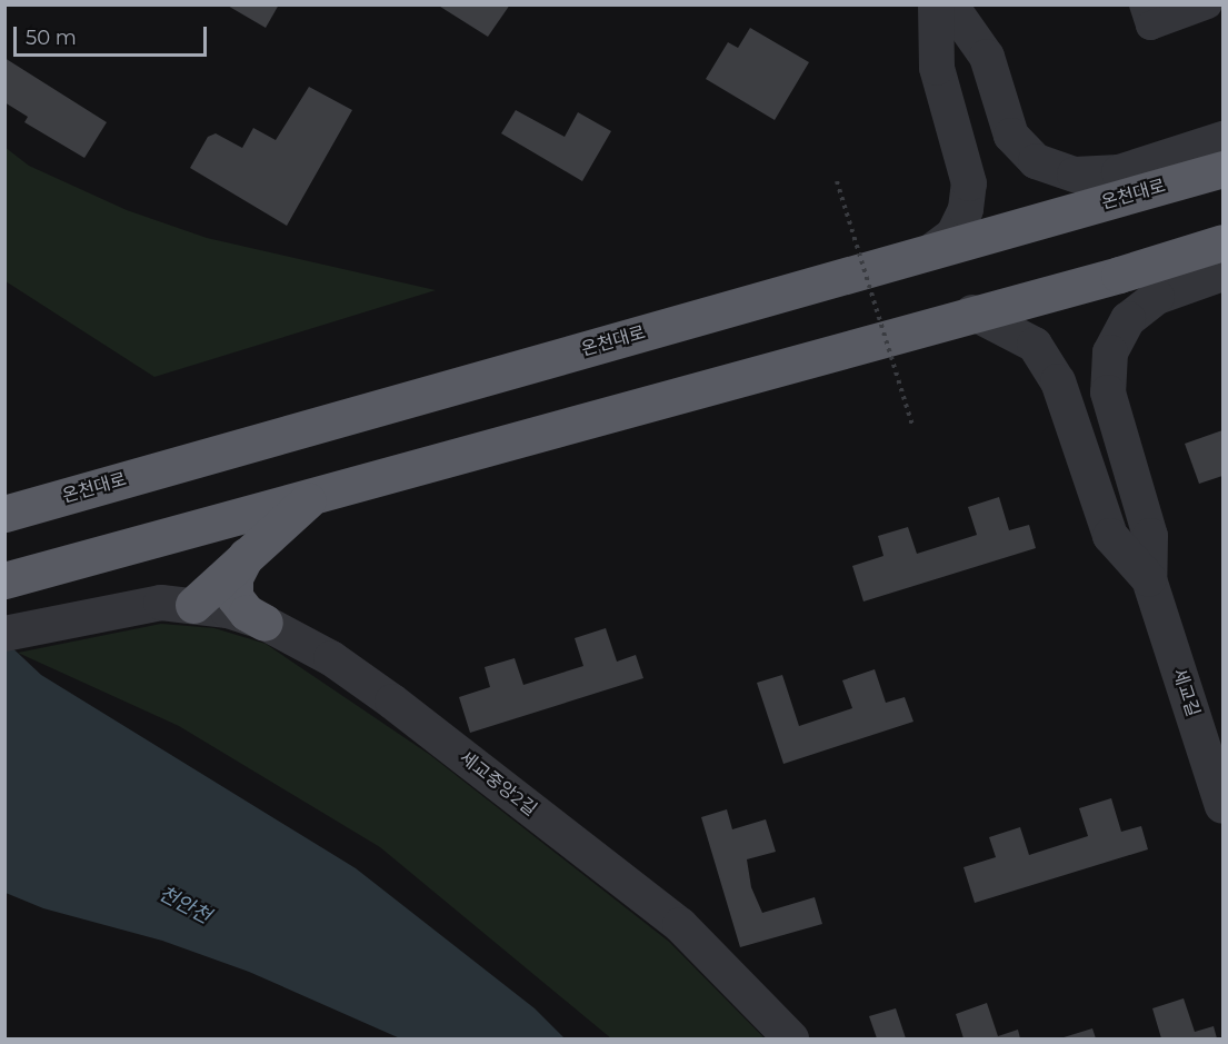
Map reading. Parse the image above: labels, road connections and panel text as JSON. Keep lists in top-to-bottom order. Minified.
{"streets":{"highway":["온천대로"],"street":["세교길","세교중앙2길"]},"water":["천안천"],"scale_bar":"50 m"}
